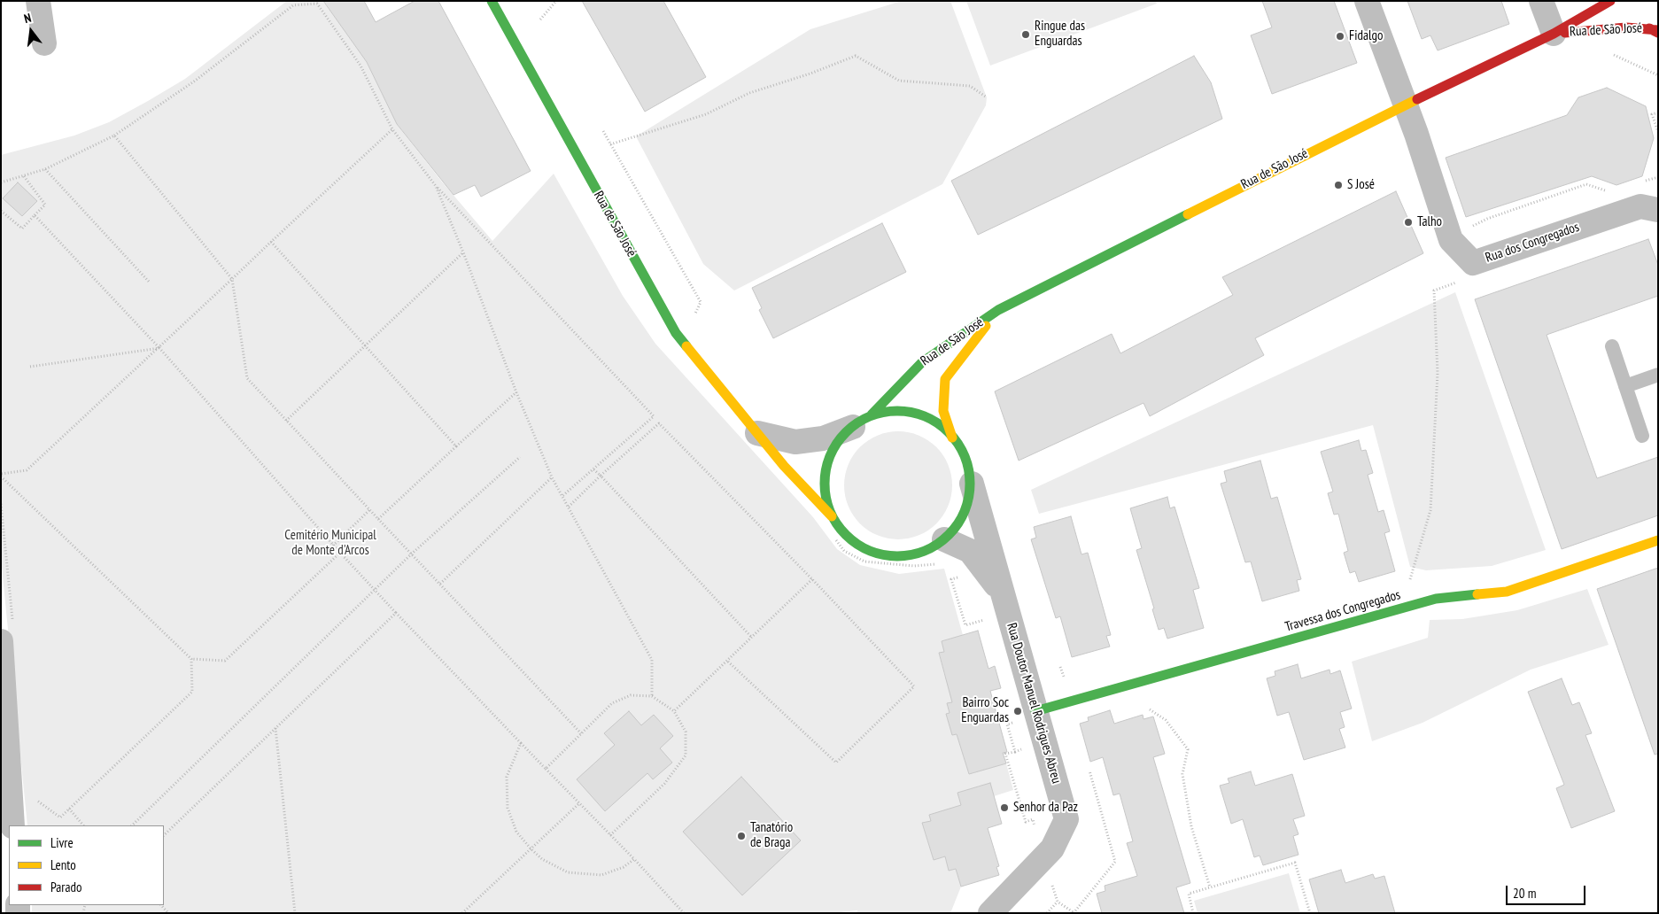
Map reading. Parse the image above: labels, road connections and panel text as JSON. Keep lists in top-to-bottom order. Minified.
{"streets":{"street":["Rua de São José","Rua dos Congregados","Travessa dos Congregados","Rua Doutor Manuel Rodrigues Abreu"]},"crossings":[["Rua de São José","Rua dos Congregados"],["Rua de São José","Rua Doutor Manuel Rodrigues Abreu"],["Travessa dos Congregados","Rua Doutor Manuel Rodrigues Abreu"]],"parks":["Cemitério Municipal de Monte d'Arcos"],"places":["Ringue das Enguardas","Fidalgo","S José","Talho","Bairro Soc Enguardas","Senhor da Paz","Tanatório de Braga"],"legend":["Livre","Lento","Parado"],"scale_bar":"20 m","north":"top"}
